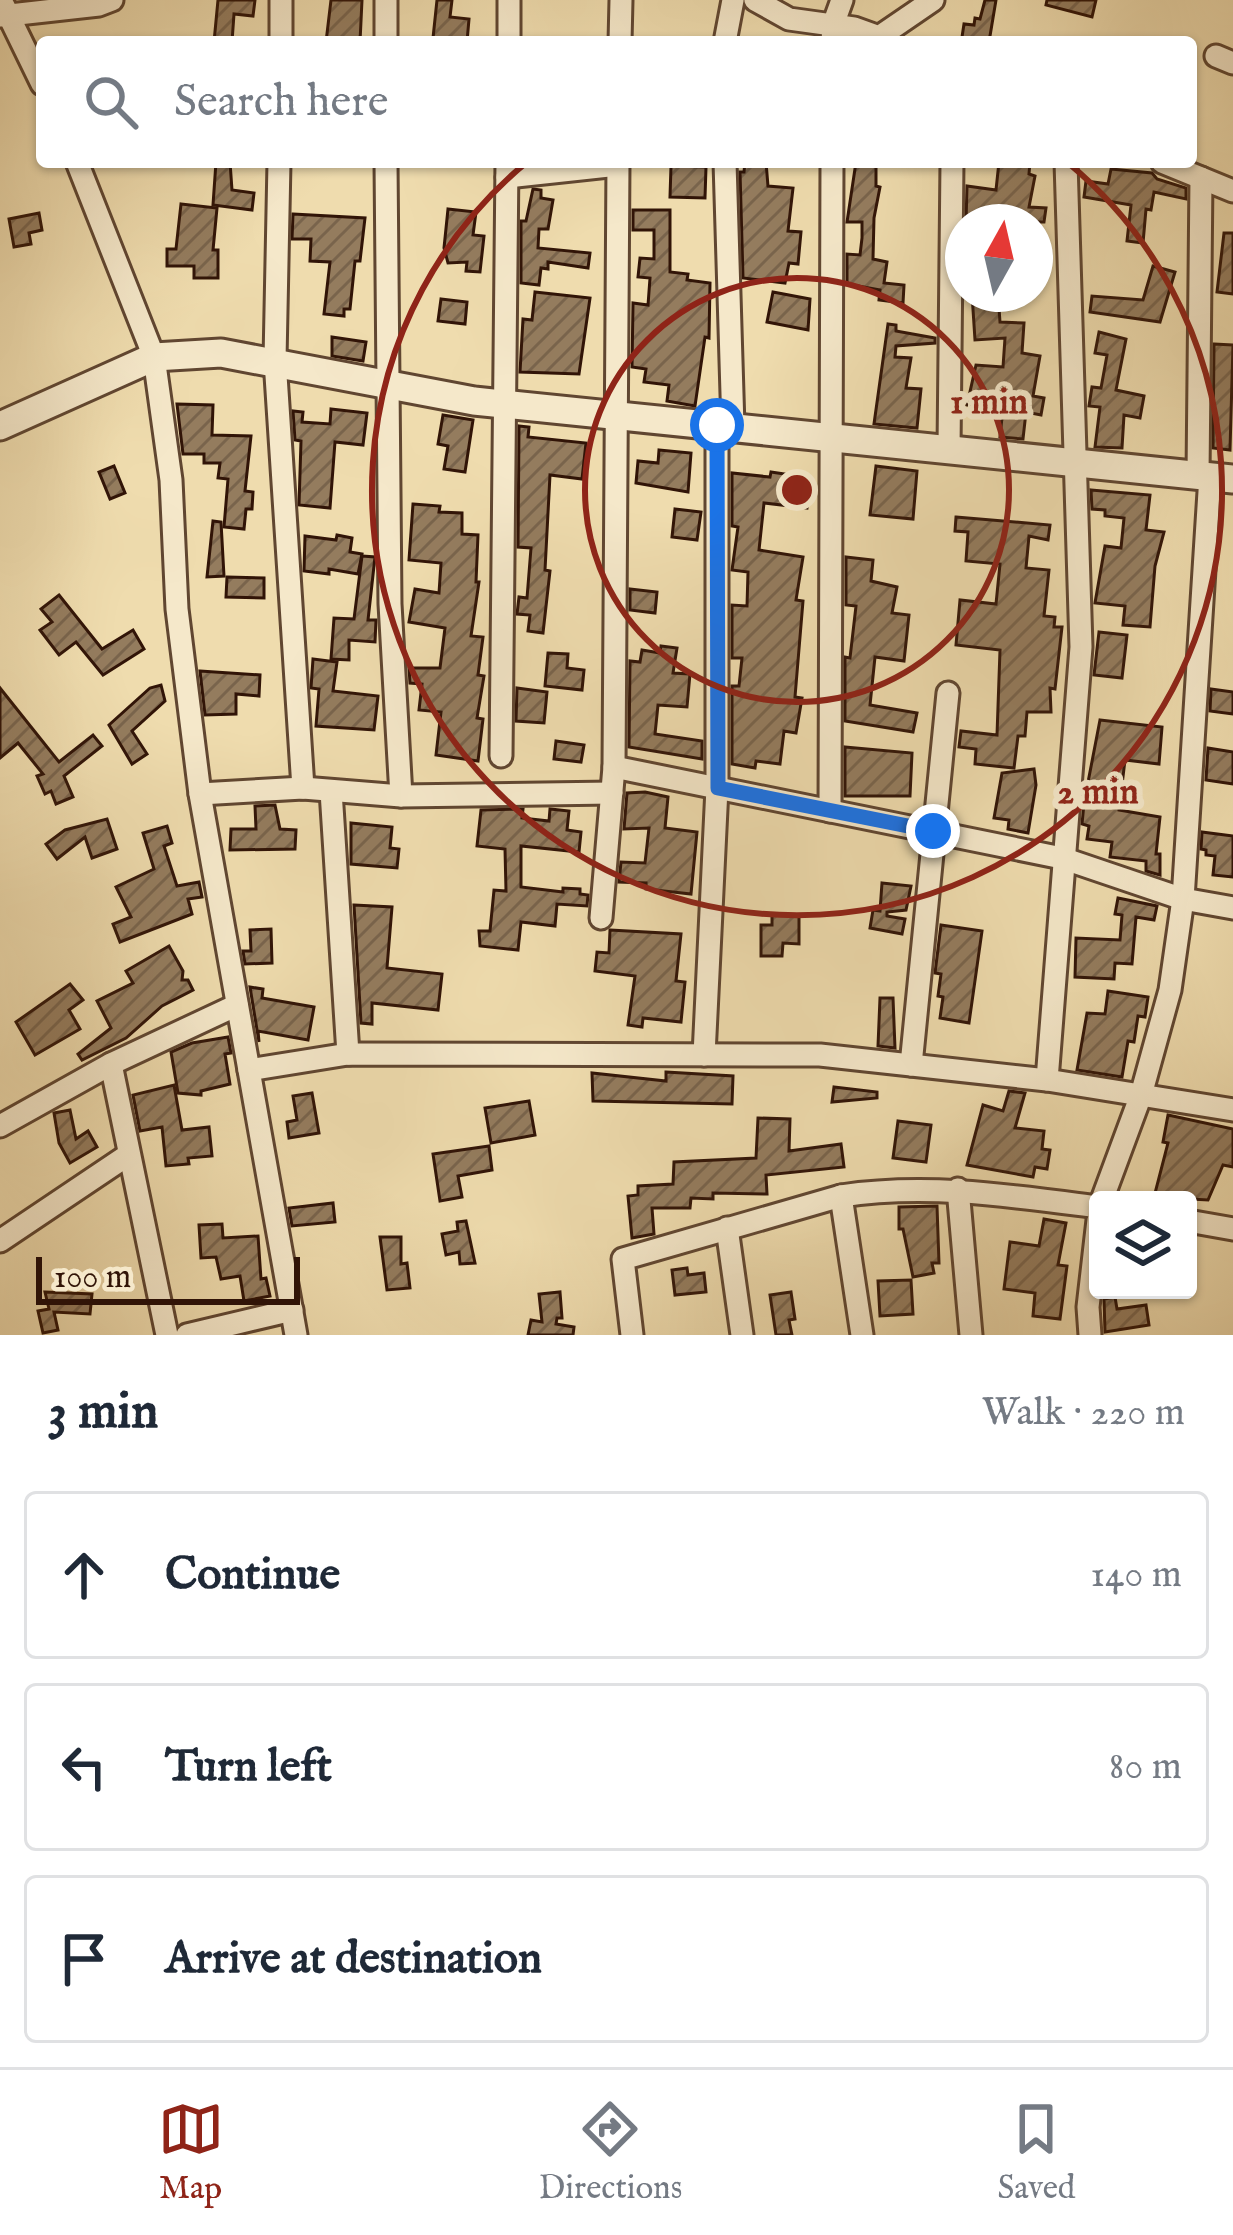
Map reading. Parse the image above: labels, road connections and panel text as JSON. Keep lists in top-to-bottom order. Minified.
{"scale_bar":"100 m","north":"top","page":{"search":"Search here","scale":"100 m","heading":["3 min","Walk · 220 m"],"list":[["Continue","140 m"],["Turn left","80 m"],"Arrive at destination"],"nav":["Map","Directions","Saved"]},"rings":["1 min","2 min"]}
